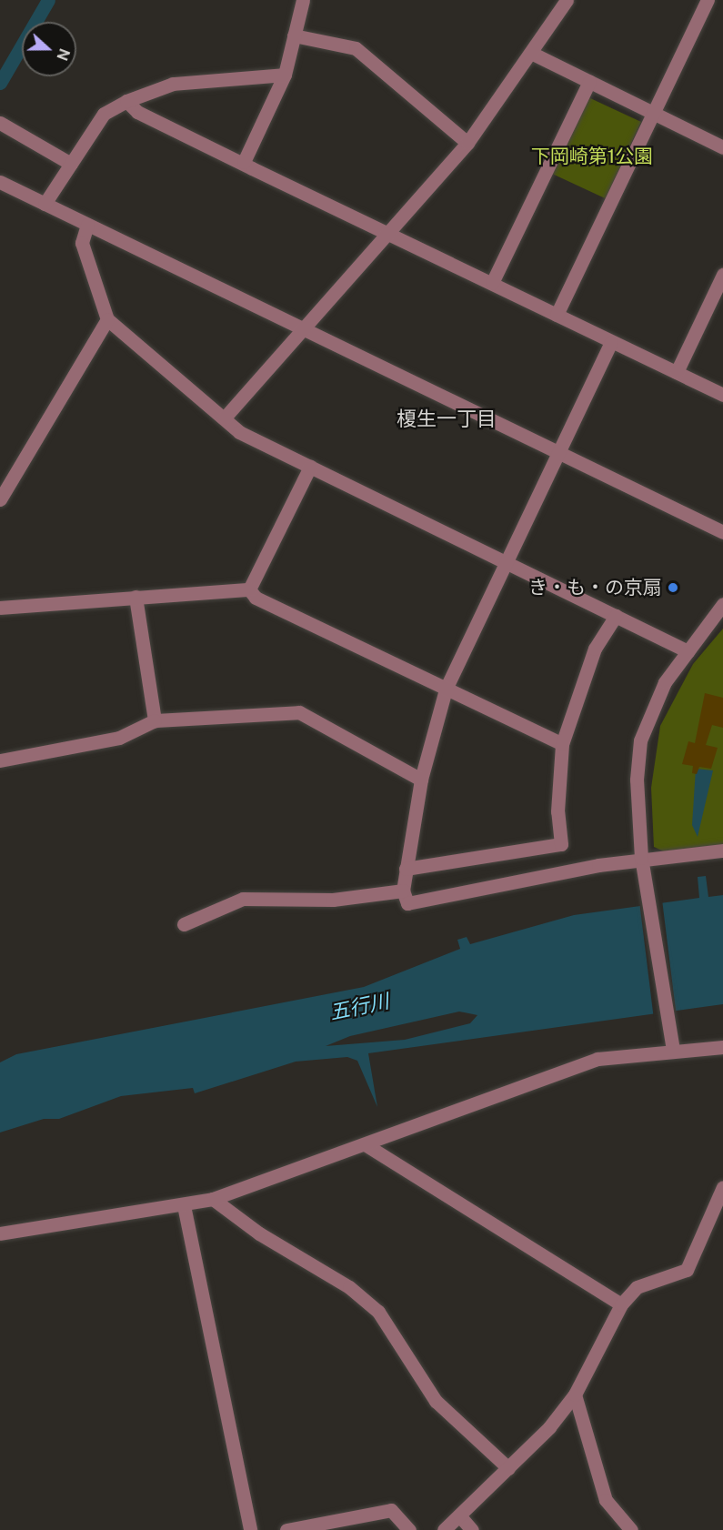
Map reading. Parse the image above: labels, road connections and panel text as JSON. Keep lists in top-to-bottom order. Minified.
{"districts":["榎生一丁目"],"water":["五行川"],"parks":["下岡崎第1公園"],"places":["き・も・の京扇"],"north":"right"}
